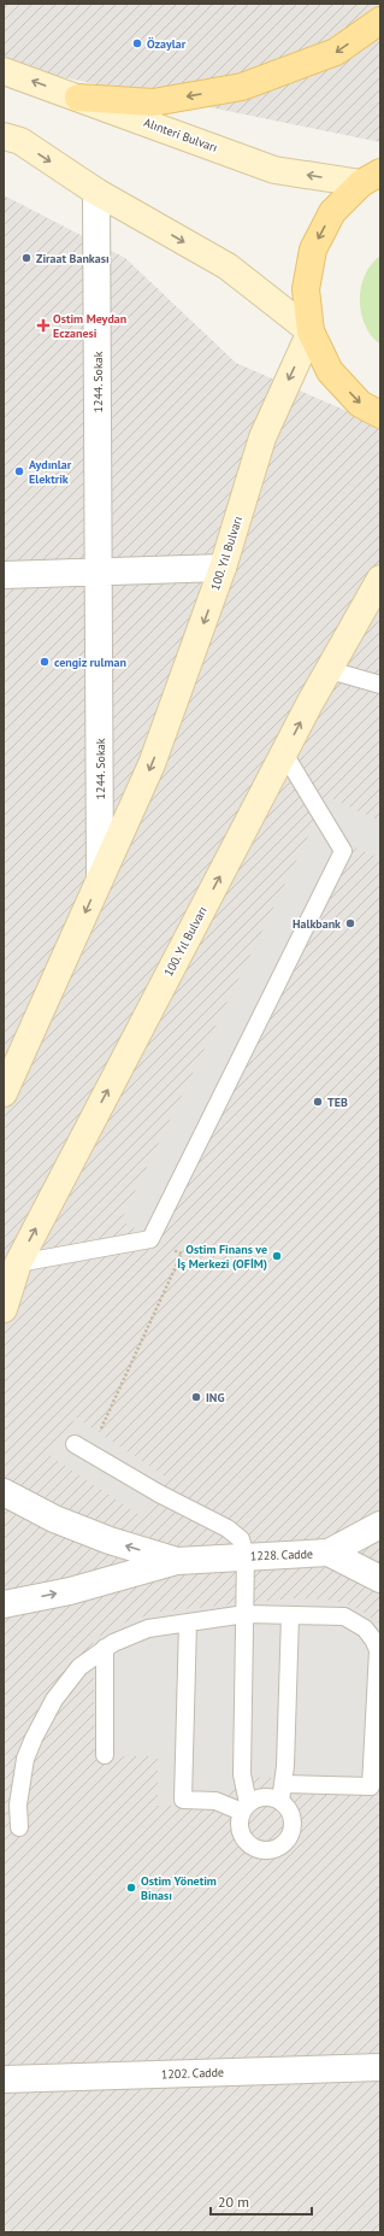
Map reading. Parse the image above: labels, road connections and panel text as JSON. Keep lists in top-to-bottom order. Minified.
{"streets":{"main road":["Alınteri Bulvarı","100. Yıl Bulvarı"],"street":["1244. Sokak","1228. Cadde","1202. Cadde"]},"crossings":[["1244. Sokak","100. Yıl Bulvarı"]],"places":{"other":["Özaylar","Ziraat Bankası","Aydınlar Elektrik","cengiz rulman","Halkbank","TEB","Ostim Finans ve İş Merkezi (OFİM)","ING","Ostim Yönetim Binası"],"health":["Ostim Meydan Eczanesi"]},"scale_bar":"20 m"}
